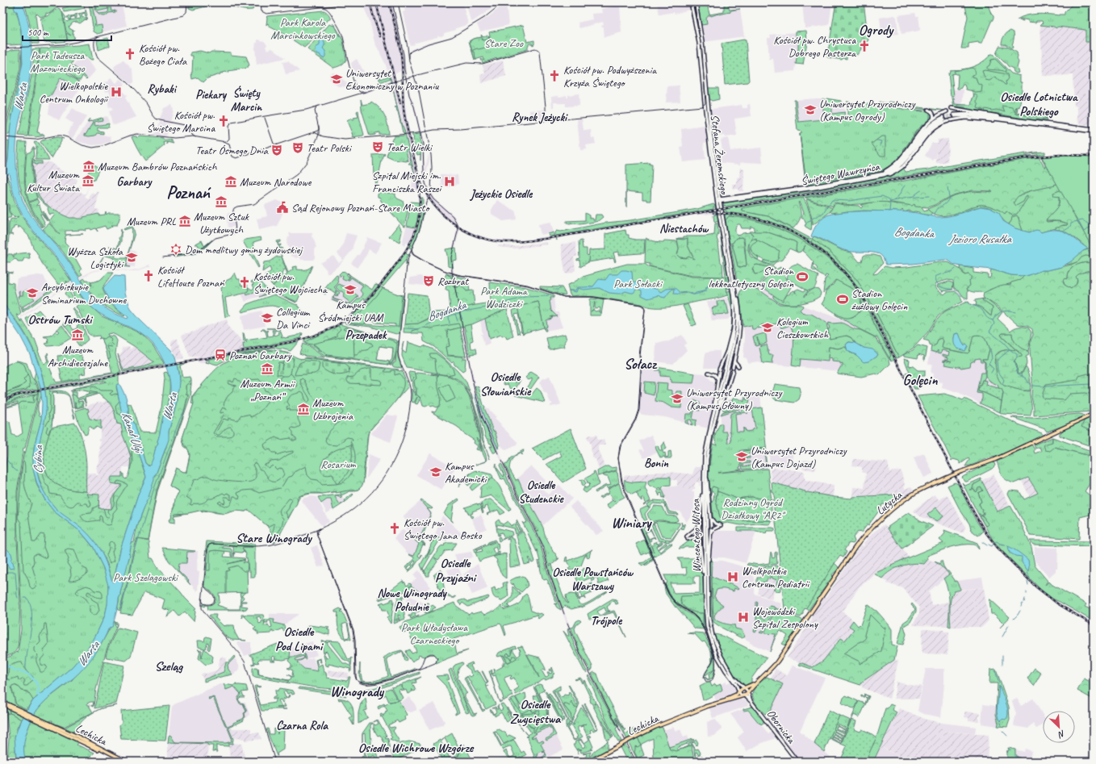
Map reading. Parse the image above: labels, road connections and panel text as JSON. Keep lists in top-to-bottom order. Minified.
{"streets":{"main road":["Stefana Żeromskiego","Świętego Wawrzyńca","Lutycka","Wincentego Witosa","Lechicka","Obornicka"]},"crossings":[["Stefana Żeromskiego","Świętego Wawrzyńca"],["Lutycka","Wincentego Witosa"],["Lutycka","Lechicka"],["Lutycka","Obornicka"],["Wincentego Witosa","Lechicka"],["Wincentego Witosa","Obornicka"],["Lechicka","Obornicka"]],"districts":["Ogrody","Rybaki","Święty Marcin","Piekary","Osiedle Lotnictwa Polskiego","Rynek Jeżycki","Garbary","Poznań","Jeżyckie Osiedle","Niestachów","Ostrów Tumski","Przepadek","Sołacz","Osiedle Słowiańskie","Golęcin","Bonin","Osiedle Studenckie","Winiary","Stare Winogrady","Osiedle Przyjaźni","Osiedle Powstańców Warszawy","Nowe Winogrady Południe","Trójpole","Osiedle Pod Lipami","Szeląg","Winogrady","Osiedle Zwycięstwa","Czarna Rola","Osiedle Wichrowe Wzgórze"],"water":["Warta","Bogdanka","Jezioro Rusałka","Kanał Ulgi","Cybina"],"parks":["Park Karola Marcinkowskiego","Stare Zoo","Park Tadeusza Mazowieckiego","Park Sołacki","Park Adama Wodziczki","Rosarium","Rodzinny Ogród Działkowy \"AR2\"","Park Szelągowski","Park Władysława Czarneckiego"],"places":{"church":["Kościół pw. Chrystusa Dobrego Pasterza","Kościół pw. Bożego Ciała","Kościół pw. Podwyższenia Krzyża Świętego","Kościół pw. Świętego Marcina","Kościół LifeHouse Poznań","Kościół pw. Świętego Wojciecha","Kościół pw. Świętego Jana Bosko"],"school or university":["Uniwersytet Ekonomiczny w Poznaniu","Uniwersytet Przyrodniczy (Kampus Ogrody)","Wyższa Szkoła Logistyki","Kampus Śródmiejski UAM","Arcybiskupie Seminarium Duchowne","Collegium Da Vinci","Kolegium Cieszkowskich","Uniwersytet Przyrodniczy (Kampus Główny)","Uniwersytet Przyrodniczy (Kampus Dojazd)","Kampus Akademicki"],"hospital":["Wielkopolskie Centrum Onkologii","Szpital Miejski im. Franciszka Raszei","Wielkpolskie Centrum Pediatrii","Wojewódzki Szpital Zespolony"],"theatre":["Teatr Wielki","Teatr Polski","Teatr Ósmego Dnia","Rozbrat"],"museum":["Muzeum Bambrów Poznańskich","Muzeum Kultur Świata","Muzeum Narodowe","Muzeum Sztuk Użytkowych","Muzeum PRL","Muzeum Archidiecezjalne","Muzeum Armii „Poznań”","Muzeum Uzbrojenia"],"public building":["Sąd Rejonowy Poznań-Stare Miasto"],"synagogue":["Dom modlitwy gminy żydowskiej"],"sports":["Stadion lekkoatletyczny Golęcin","Stadion żużlowy Golęcin"],"station":["Poznań Garbary"]},"scale_bar":"500 m","north":"bottom right"}
